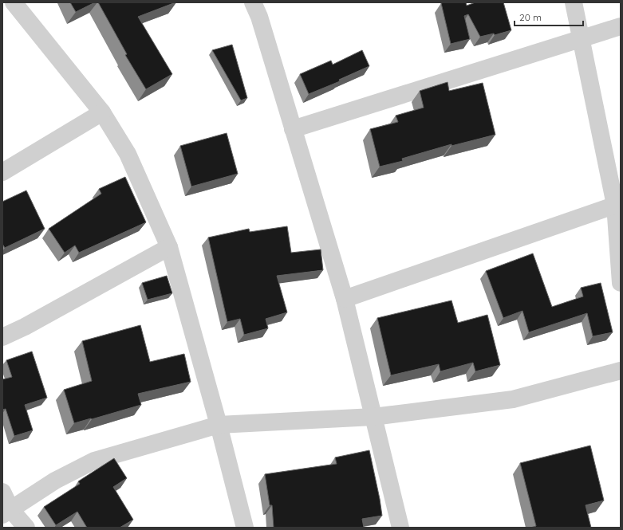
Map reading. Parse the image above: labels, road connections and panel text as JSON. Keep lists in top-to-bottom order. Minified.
{"scale_bar":"20 m"}
